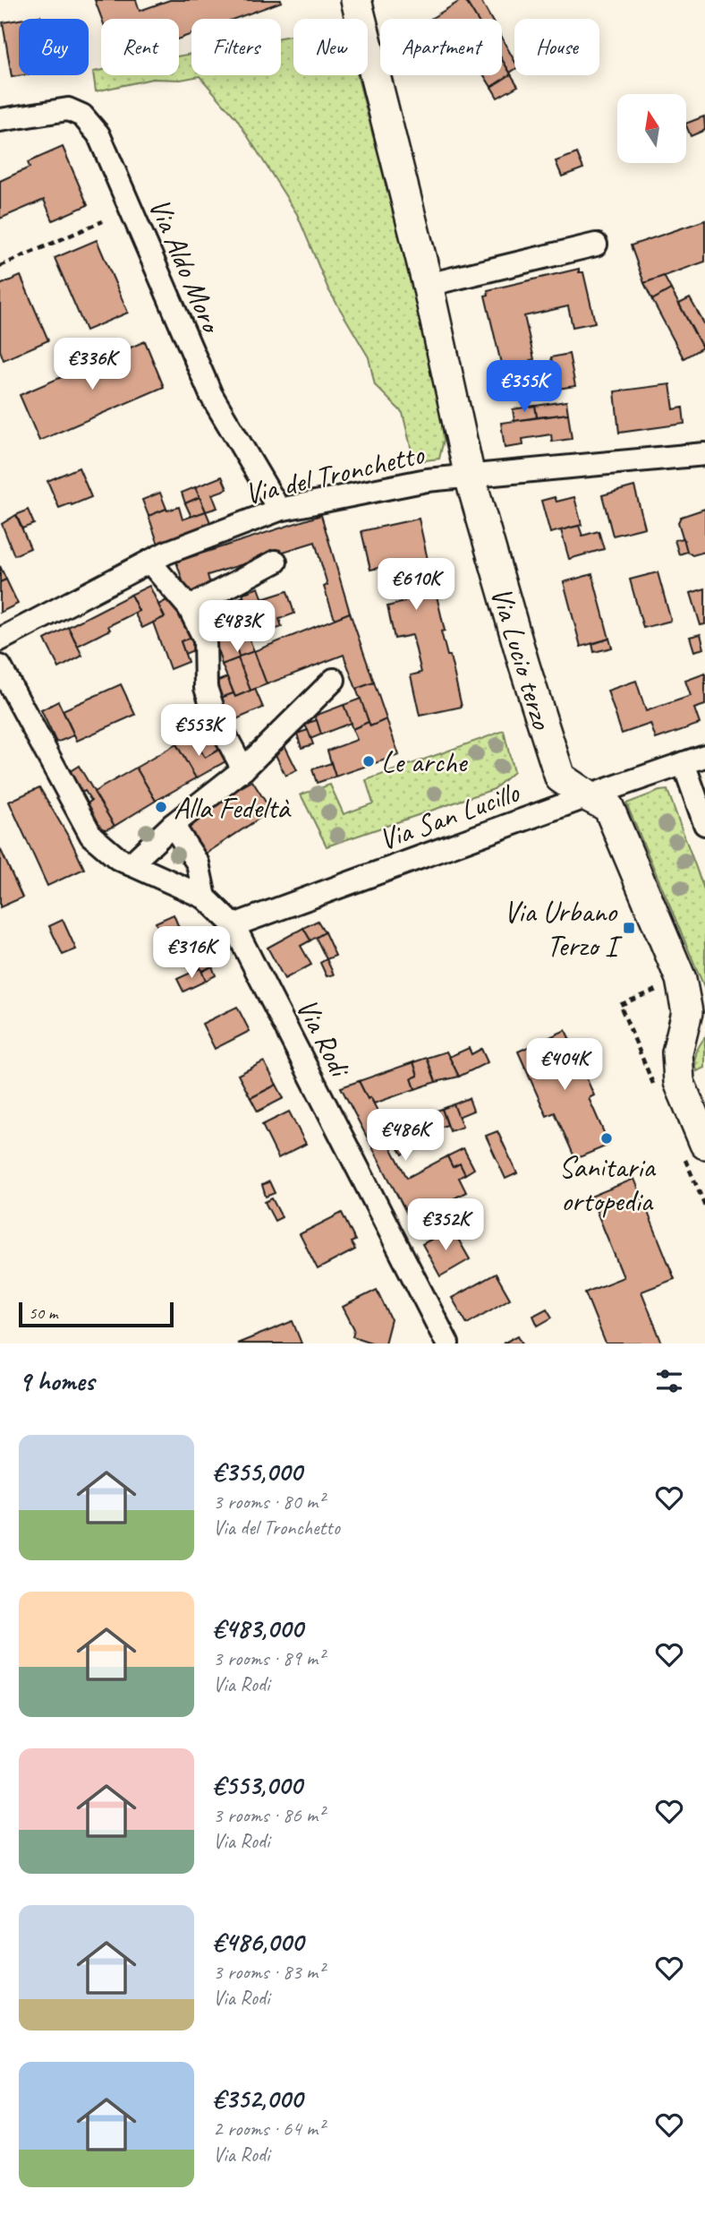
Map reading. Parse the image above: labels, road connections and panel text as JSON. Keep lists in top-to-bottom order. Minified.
{"streets":{"street":["Via Aldo Moro","Via del Tronchetto","Via Lucio terzo","Via San Lucillo","Via Rodi"]},"crossings":[["Via Aldo Moro","Via del Tronchetto"],["Via del Tronchetto","Via Lucio terzo"],["Via Lucio terzo","Via San Lucillo"],["Via San Lucillo","Via Rodi"]],"places":{"other":["Le arche","Alla Fedeltà","Sanitaria ortopedia"],"transit":["Via Urbano Terzo I"]},"scale_bar":"50 m","north":"top","page":{"chip":["Buy","Rent","Filters","New","Apartment","House"],"price":["€336K","€355K","€610K","€483K","€553K","€316K","€404K","€486K","€352K"],"scale":"50 m","heading":"9 homes","list":[{"name":"€355,000","note":"3 rooms · 80 m² · Via del Tronchetto"},{"name":"€483,000","note":"3 rooms · 89 m² · Via Rodi"},{"name":"€553,000","note":"3 rooms · 86 m² · Via Rodi"},{"name":"€486,000","note":"3 rooms · 83 m² · Via Rodi"},{"name":"€352,000","note":"2 rooms · 64 m² · Via Rodi"}]}}
